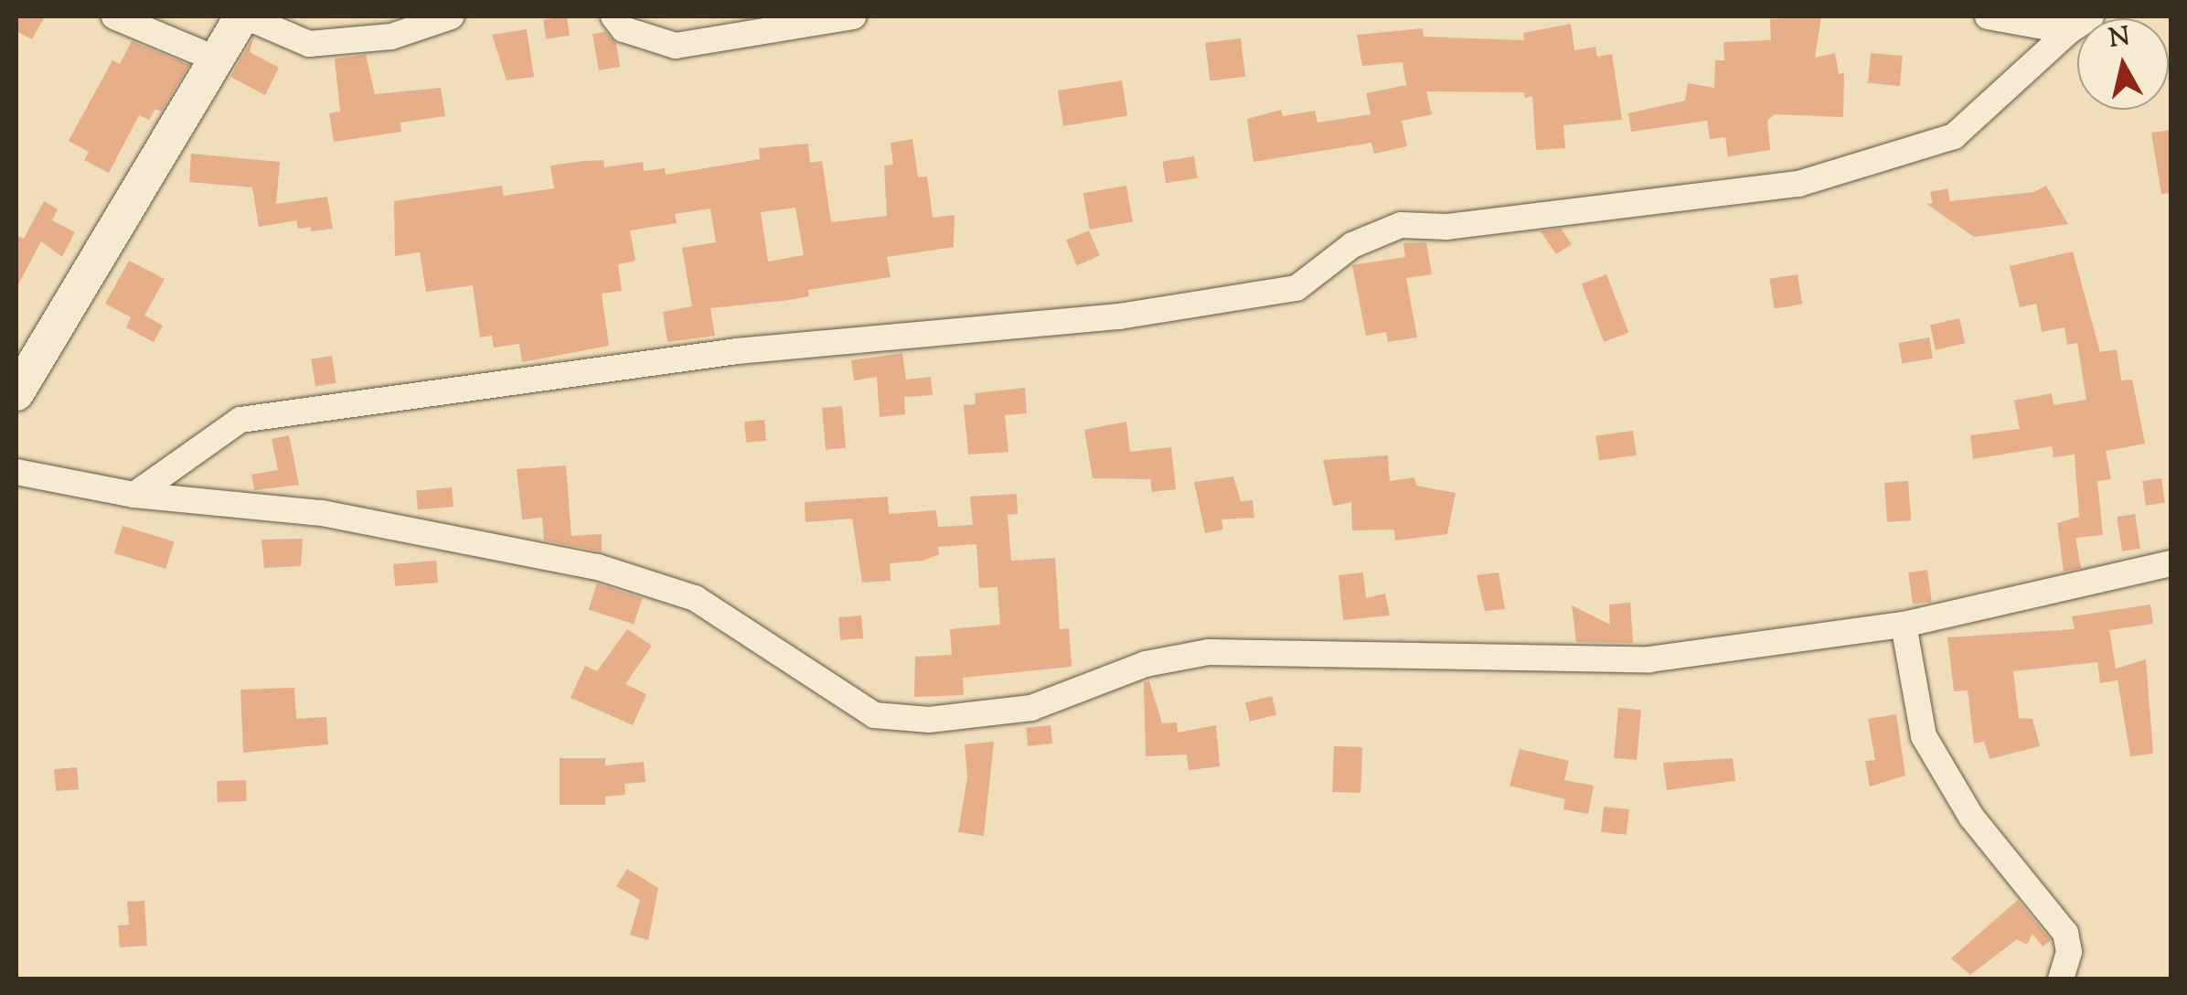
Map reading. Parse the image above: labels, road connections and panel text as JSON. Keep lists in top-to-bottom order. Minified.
{"north":"top"}
